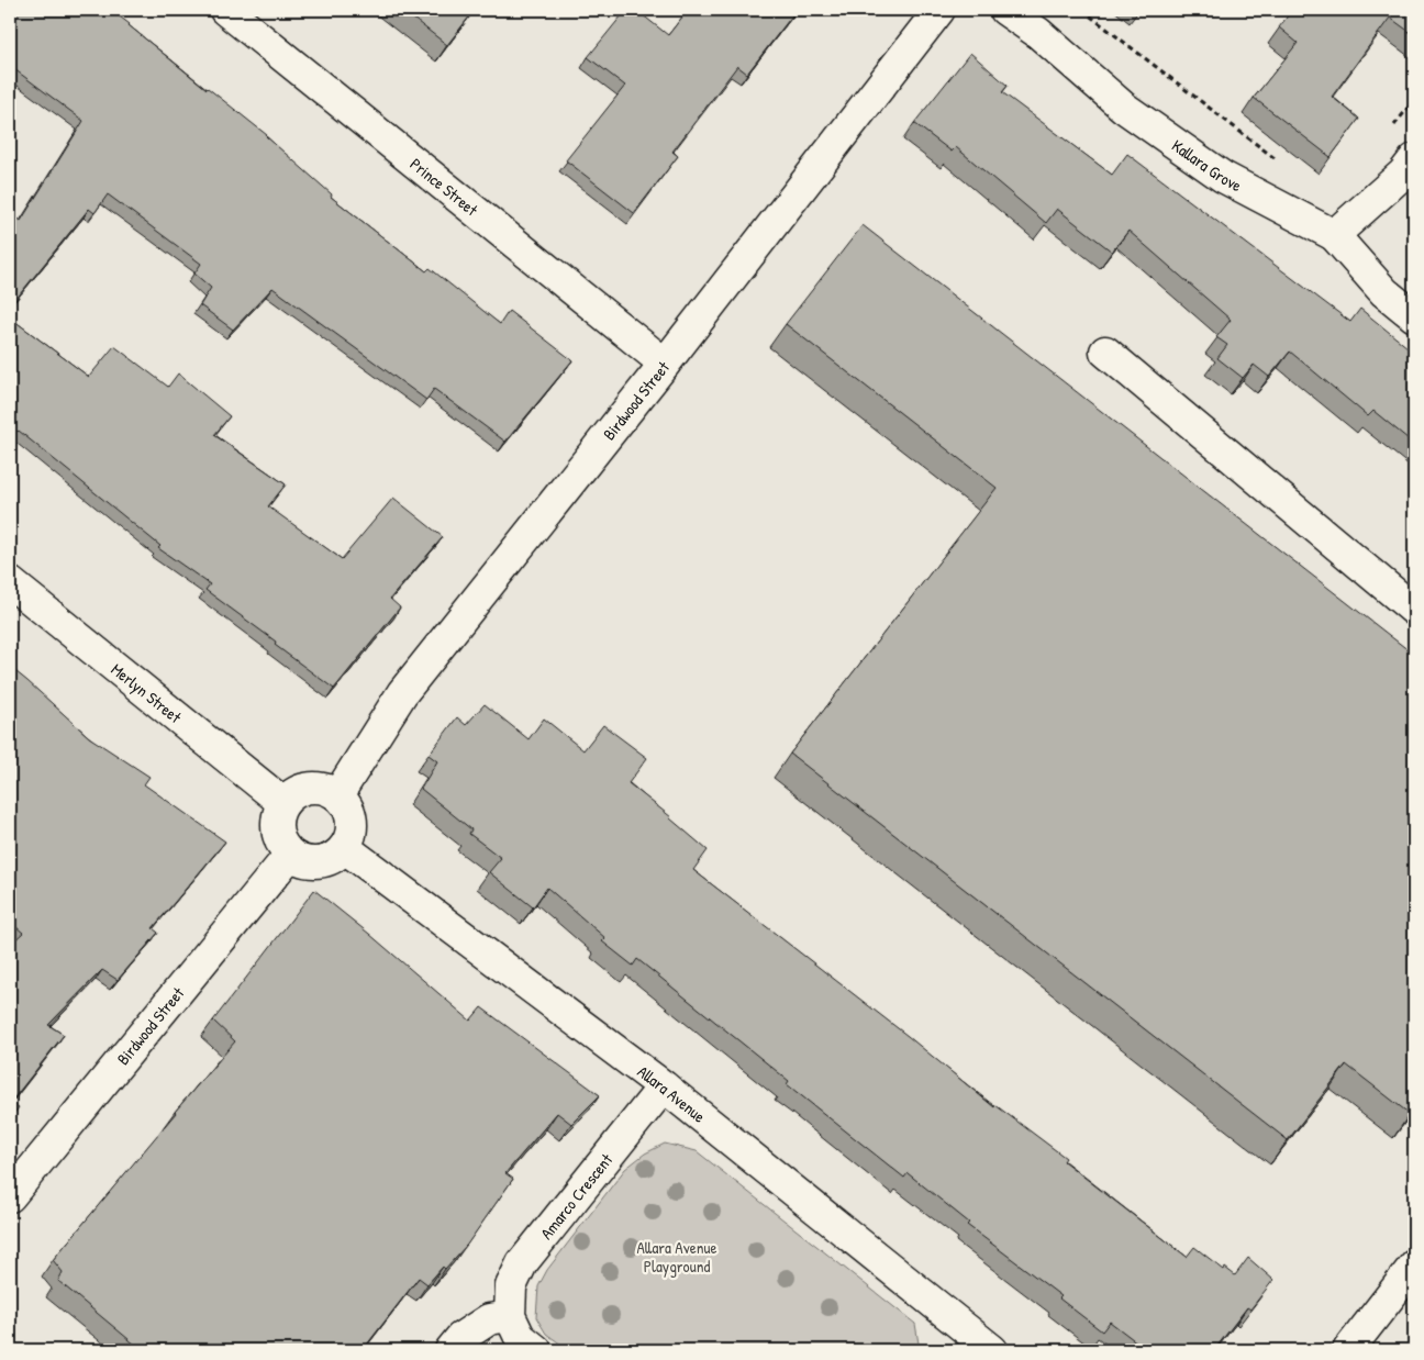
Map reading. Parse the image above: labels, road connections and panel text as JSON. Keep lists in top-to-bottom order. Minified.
{"streets":{"street":["Kallara Grove","Prince Street","Birdwood Street","Merlyn Street","Allara Avenue","Amarco Crescent"]},"crossings":[["Prince Street","Birdwood Street"],["Birdwood Street","Merlyn Street"],["Birdwood Street","Allara Avenue"],["Merlyn Street","Allara Avenue"],["Allara Avenue","Amarco Crescent"]],"parks":["Allara Avenue Playground"]}
